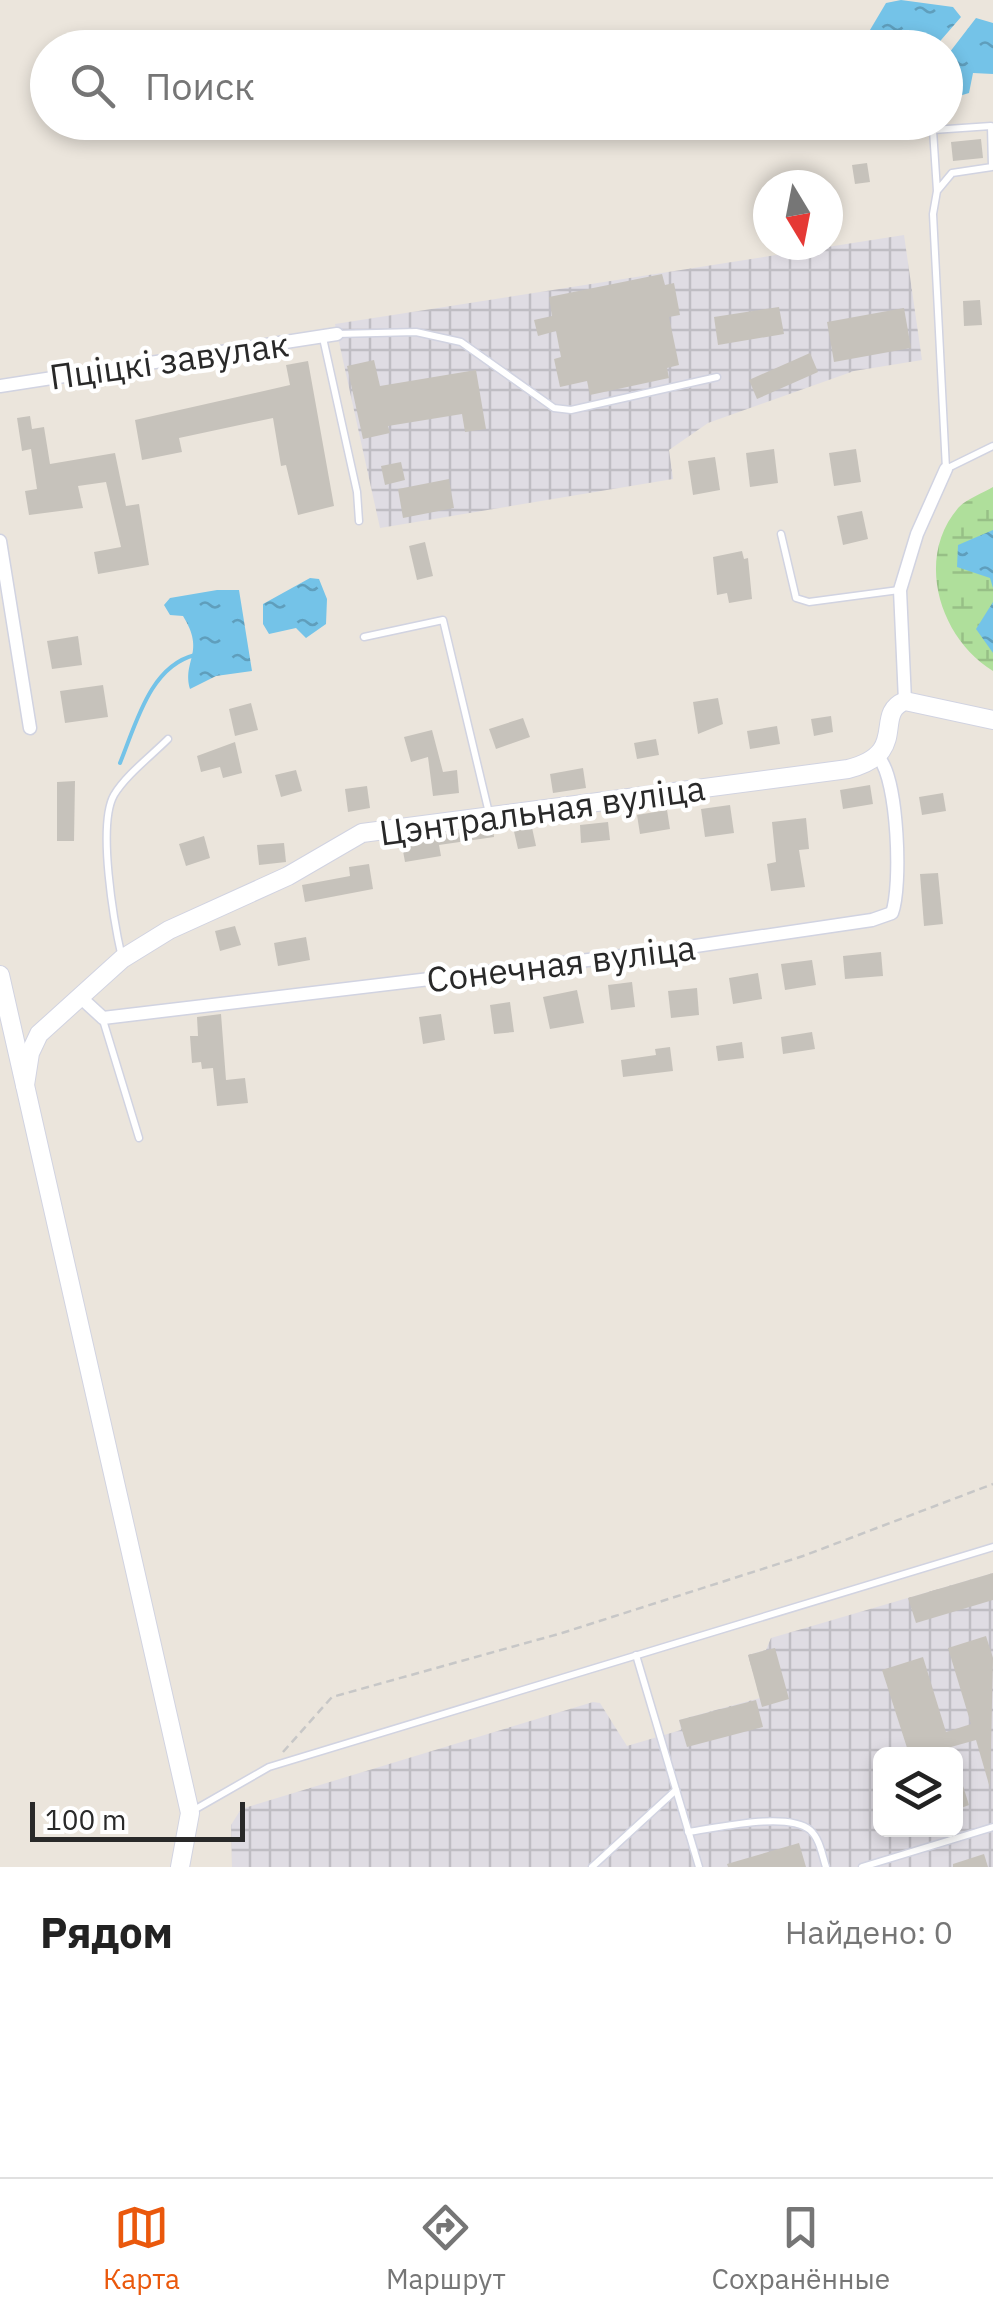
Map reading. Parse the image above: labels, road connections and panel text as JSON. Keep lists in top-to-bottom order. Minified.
{"streets":{"street":["Пціцкі завулак","Цэнтральная вуліца","Сонечная вуліца"]},"crossings":[["Цэнтральная вуліца","Сонечная вуліца"]],"scale_bar":"100 m","north":"bottom","page":{"search":"Поиск","scale":"100 m","heading":["Рядом","Найдено: 0"],"nav":["Карта","Маршрут","Сохранённые"]}}
